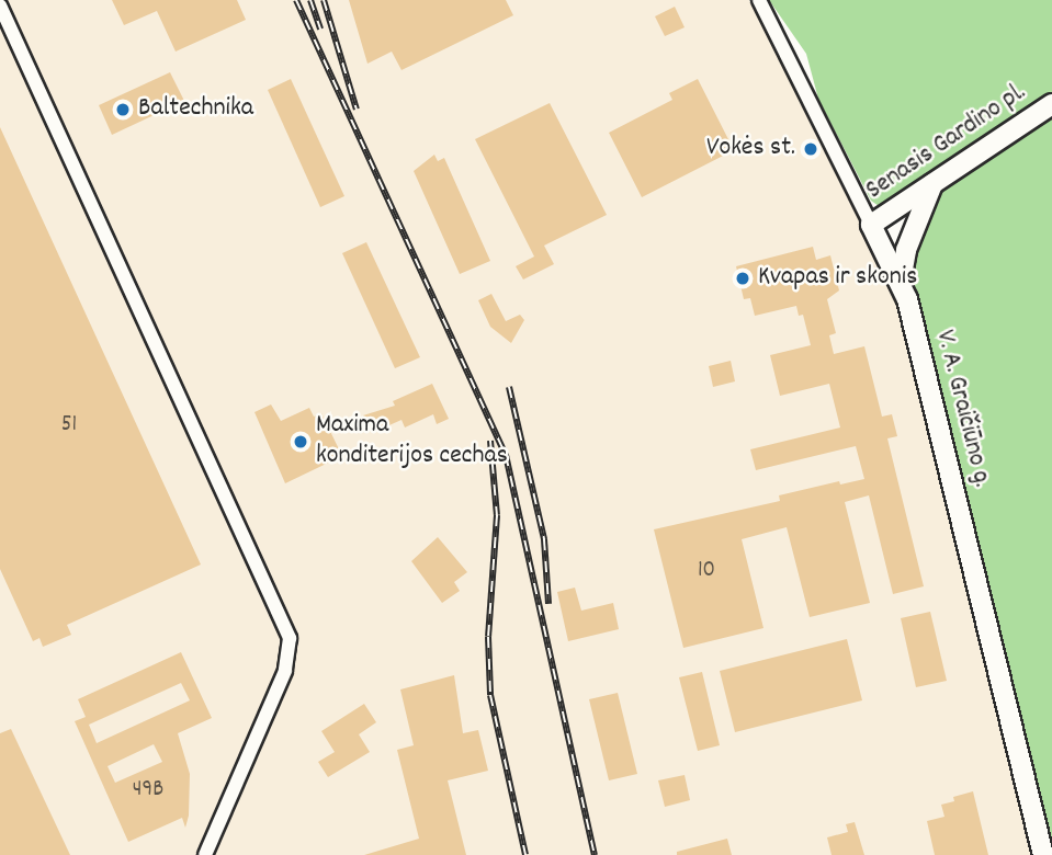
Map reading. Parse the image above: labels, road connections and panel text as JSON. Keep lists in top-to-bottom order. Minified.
{"streets":{"main road":["Senasis Gardino pl.","V. A. Graičiūno g."]},"crossings":[["Senasis Gardino pl.","V. A. Graičiūno g."]],"places":["Baltechnika","Vokės st.","Kvapas ir skonis","Maxima konditerijos cechas"],"house_numbers":["51","10","49B"]}
